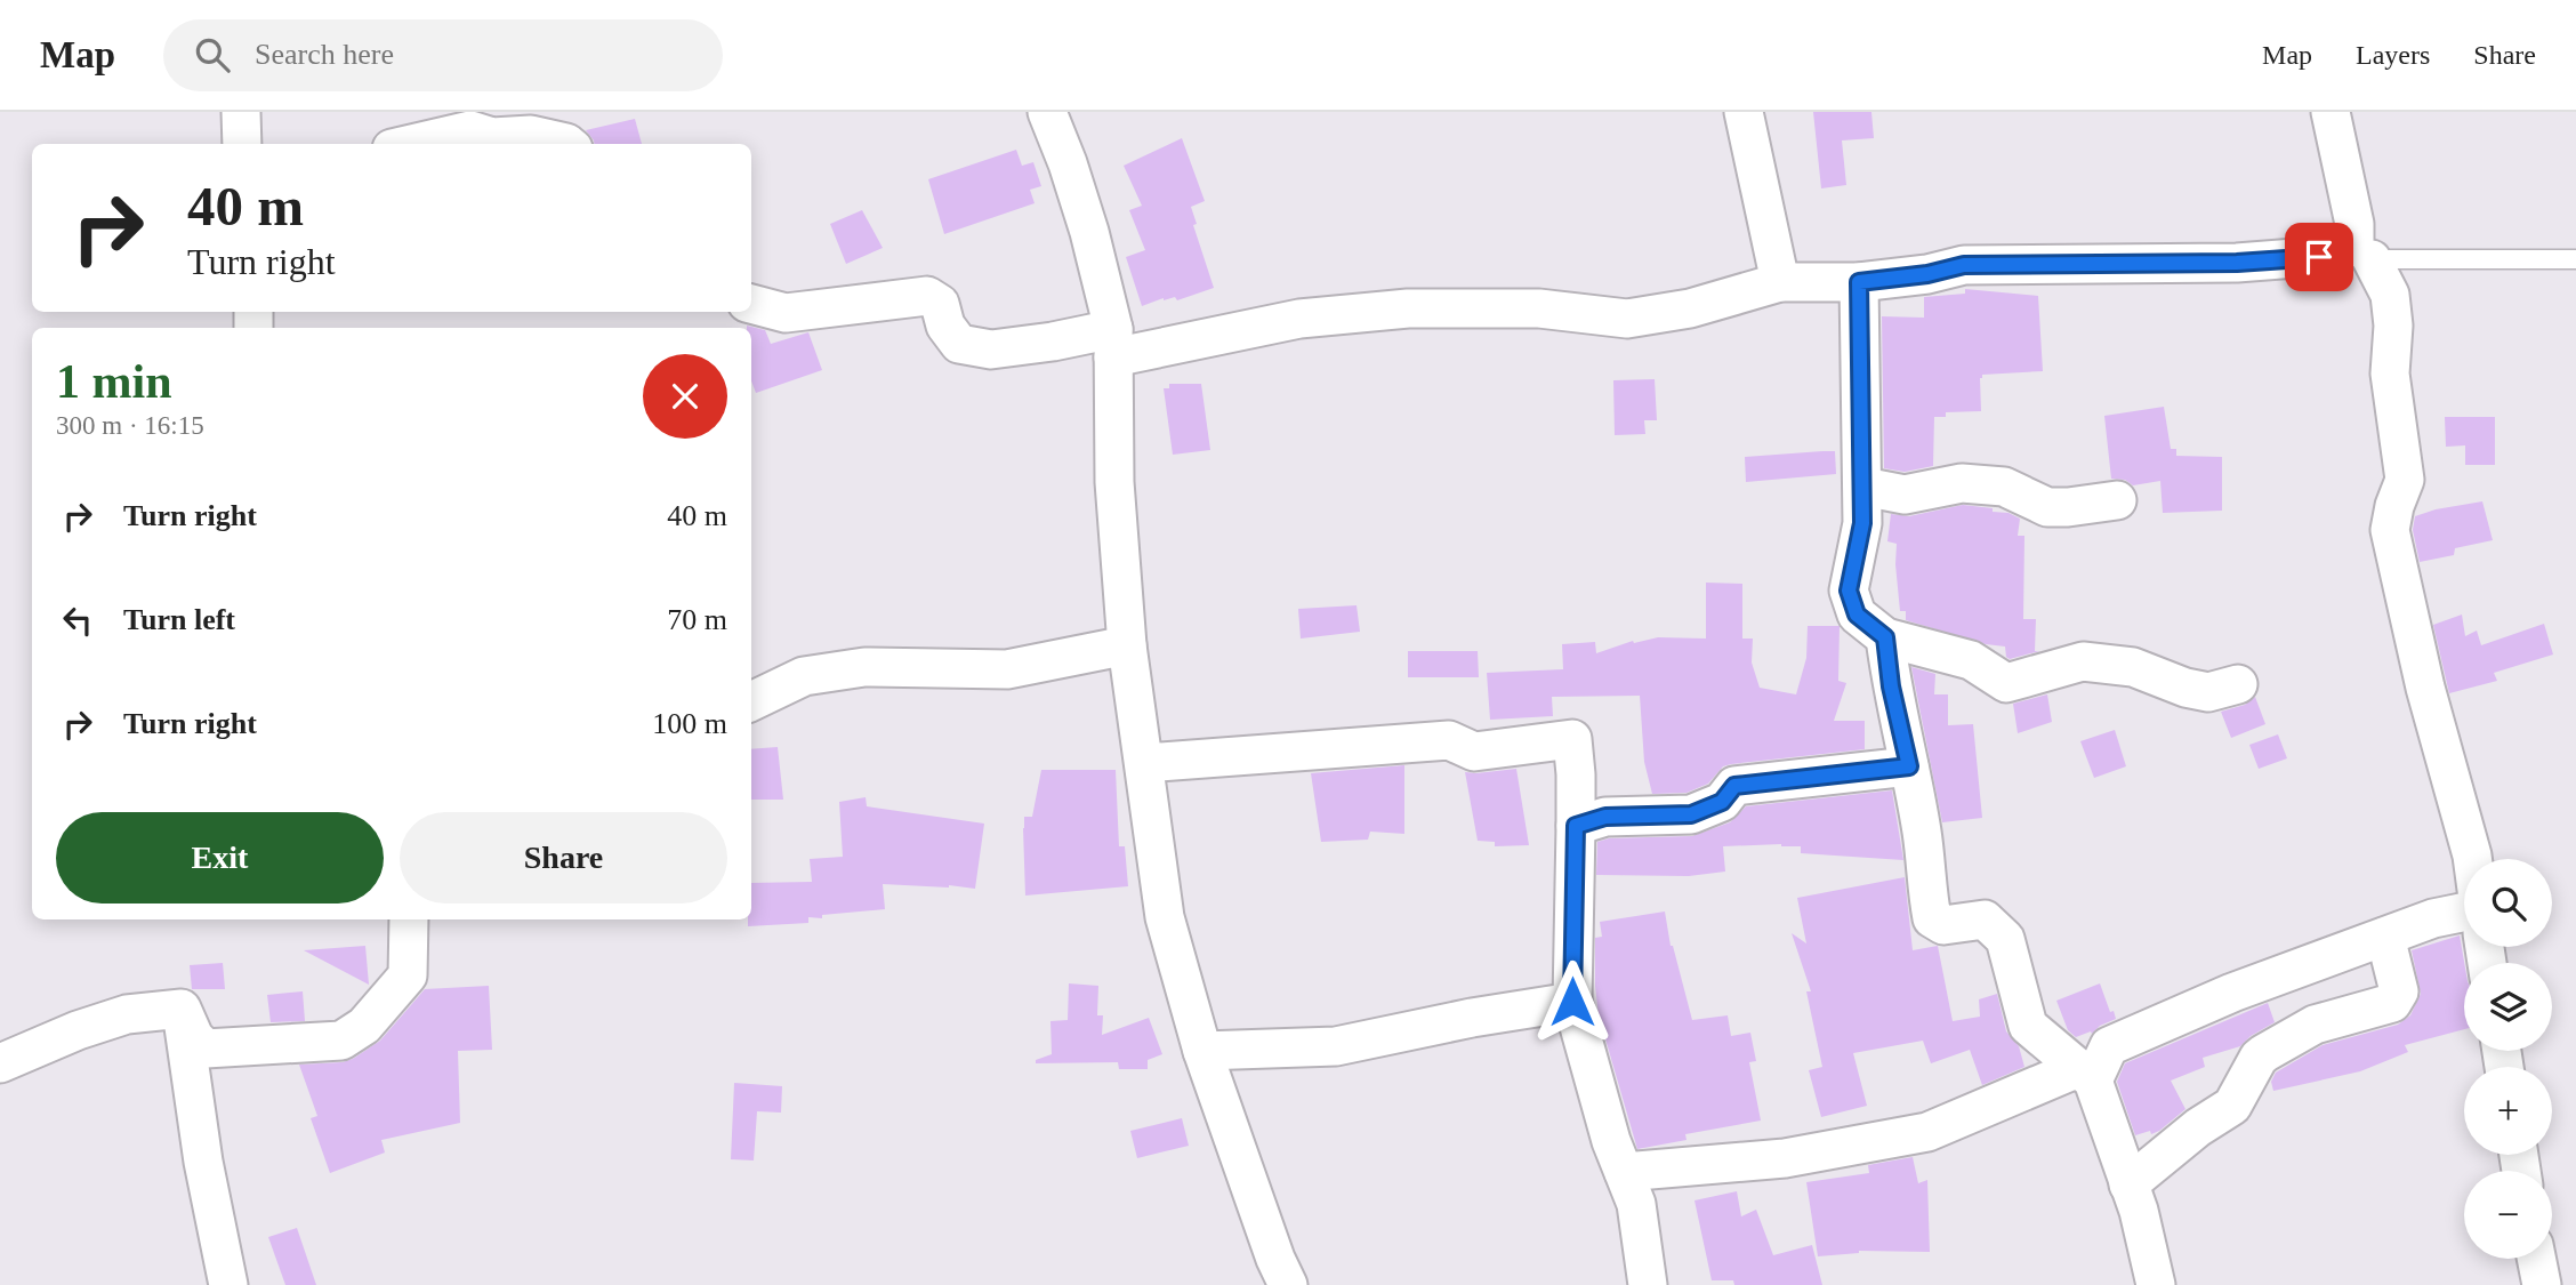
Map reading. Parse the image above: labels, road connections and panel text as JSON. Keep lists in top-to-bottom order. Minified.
{"page":{"header":"Map","search":"Search here","nav":["Map","Layers","Share"],"turn":["40 m","Turn right"],"heading":["1 min","300 m · 16:15"],"list":[{"name":"Turn right","value":"40 m"},{"name":"Turn left","value":"70 m"},{"name":"Turn right","value":"100 m"}],"buttons":["Exit","Share"],"map_buttons":["+","−"]}}
